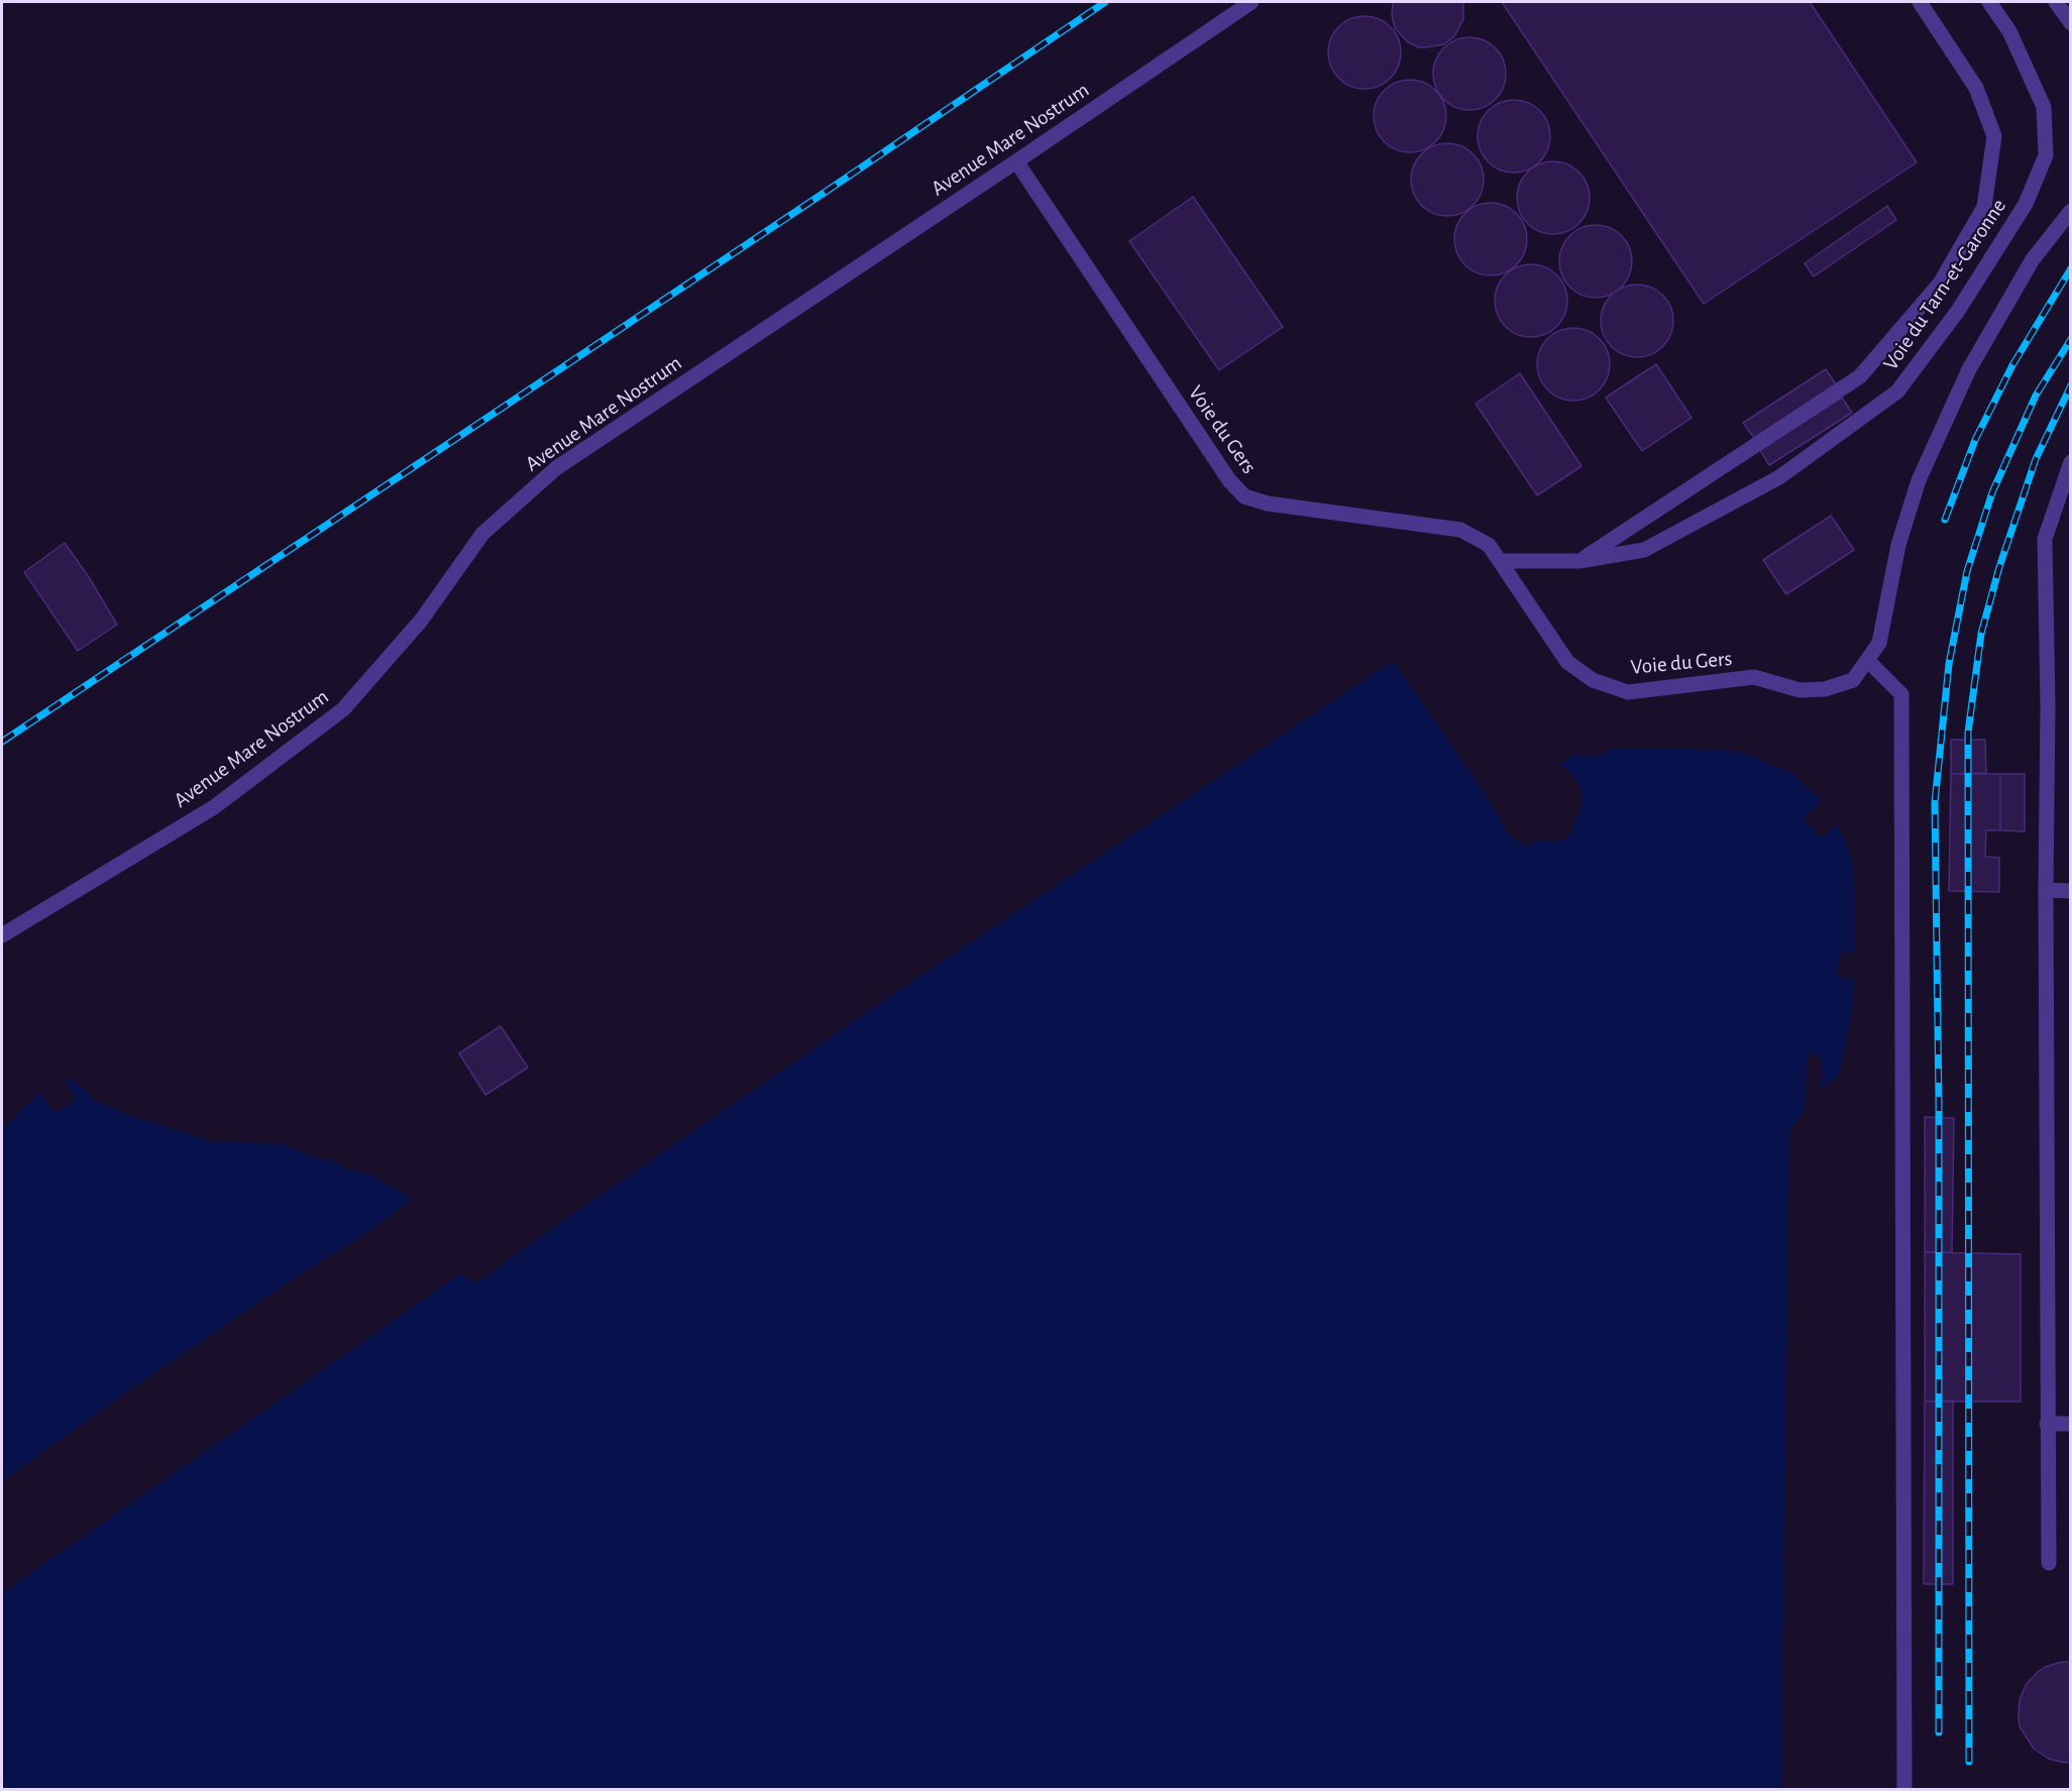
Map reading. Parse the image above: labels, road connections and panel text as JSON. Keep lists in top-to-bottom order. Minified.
{"streets":{"street":["Avenue Mare Nostrum","Voie du Tarn-et-Garonne","Voie du Gers"]},"crossings":[["Avenue Mare Nostrum","Voie du Gers"]]}
